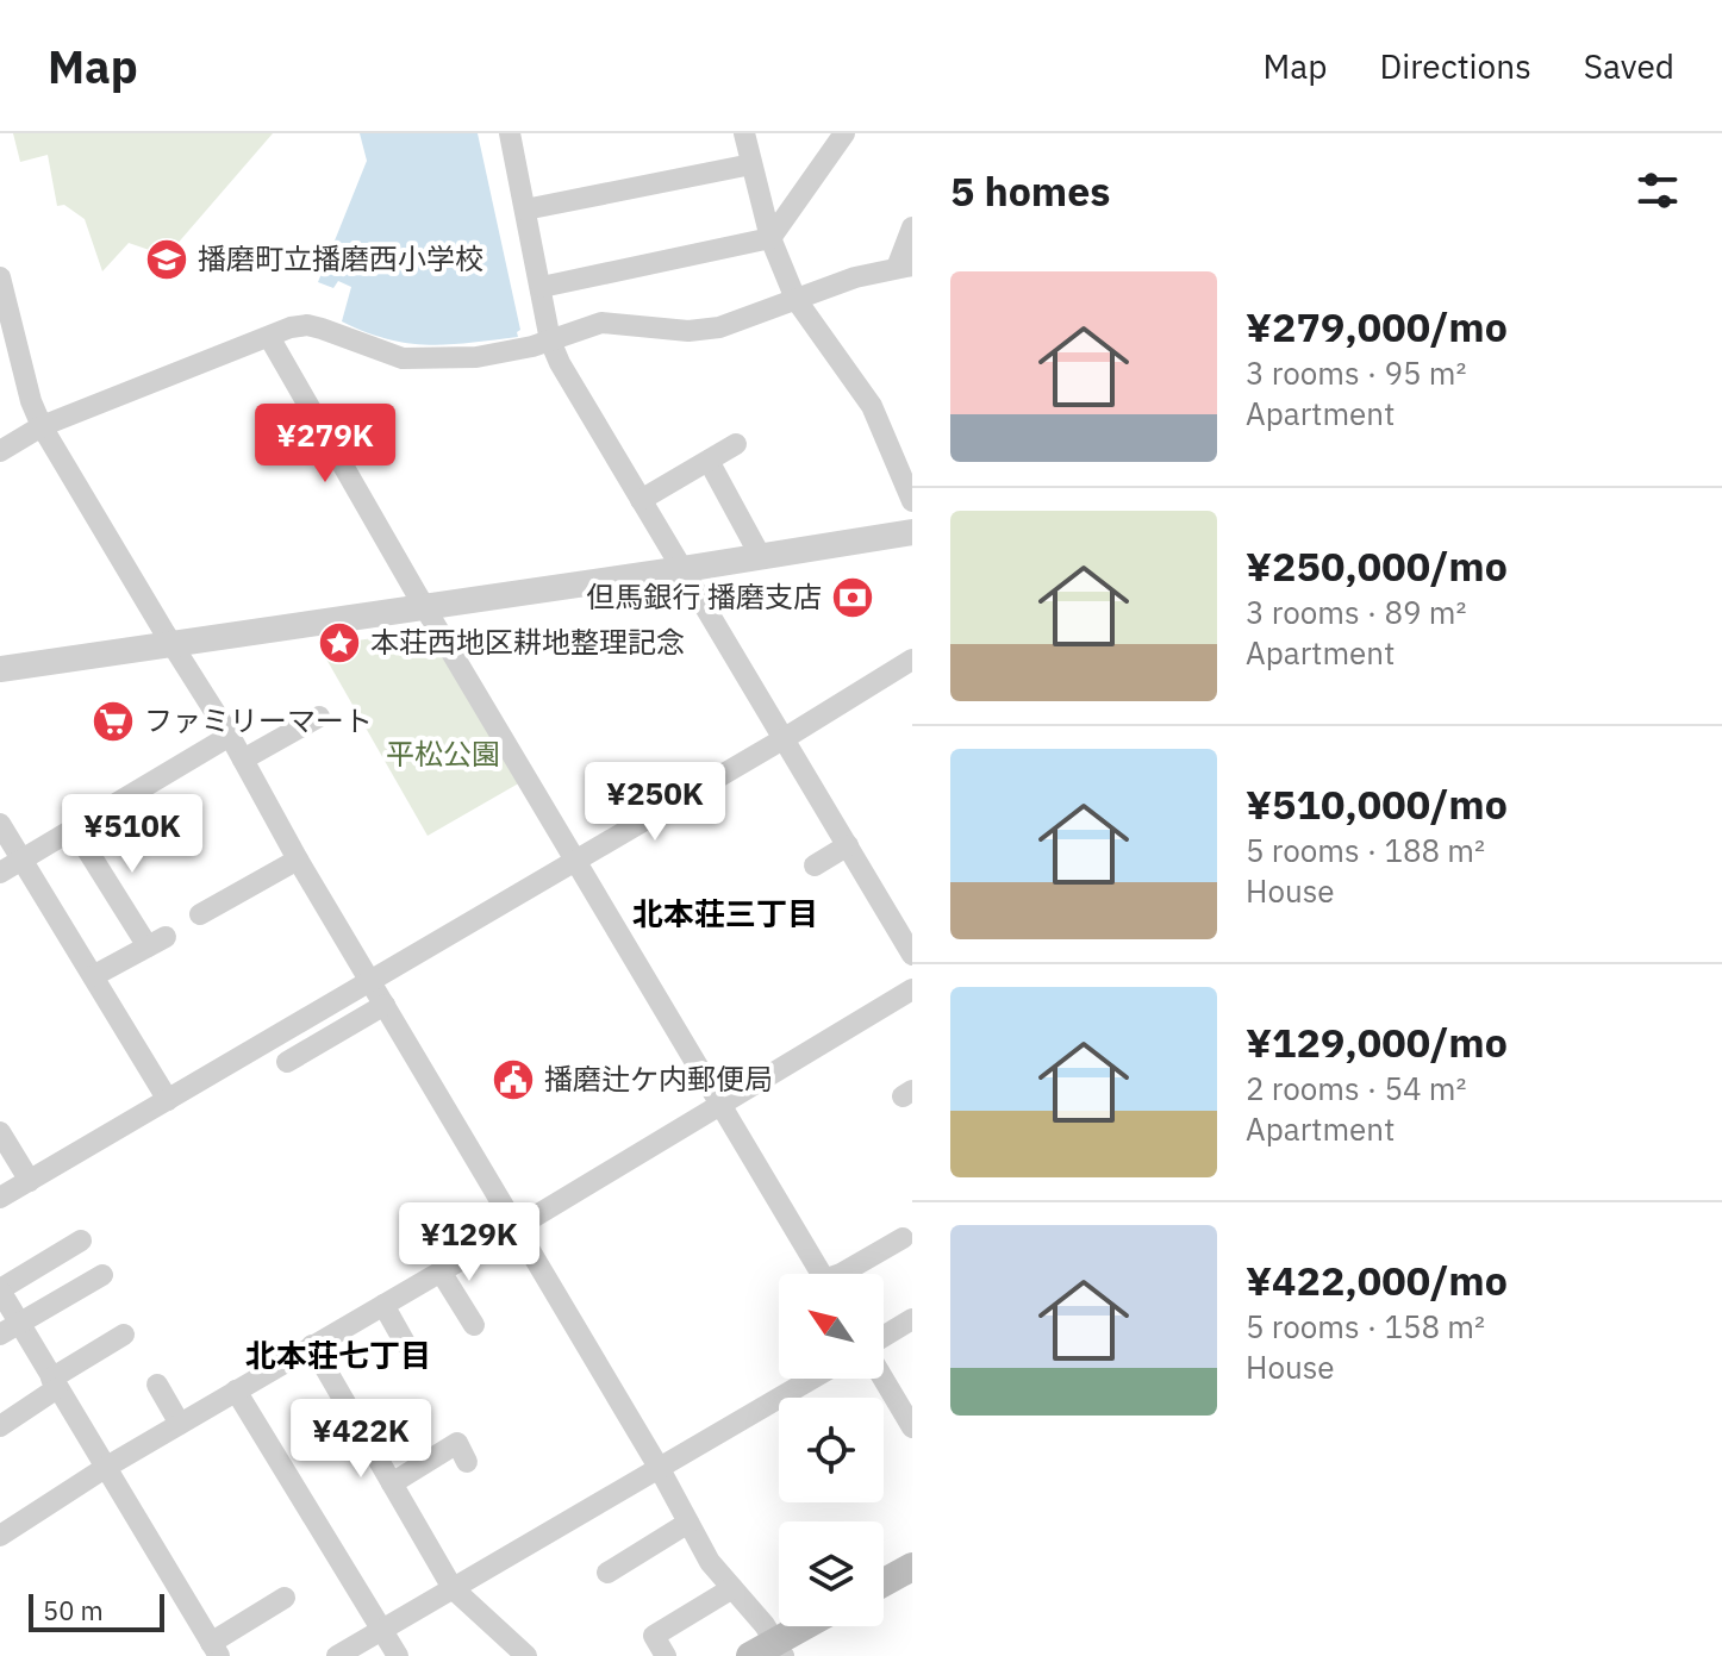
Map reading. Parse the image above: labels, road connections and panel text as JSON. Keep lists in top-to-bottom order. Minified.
{"districts":["北本荘三丁目","北本荘七丁目"],"parks":["平松公園"],"places":{"school or university":["播磨町立播磨西小学校"],"bank":["但馬銀行 播磨支店"],"place":["本荘西地区耕地整理記念"],"supermarket":["ファミリーマート"],"public building":["播磨辻ケ内郵便局"]},"scale_bar":"50 m","north":"top left","page":{"header":"Map","nav":["Map","Directions","Saved"],"heading":"5 homes","list":[{"name":"¥279,000/mo","note":"3 rooms · 95 m² · Apartment"},{"name":"¥250,000/mo","note":"3 rooms · 89 m² · Apartment"},{"name":"¥510,000/mo","note":"5 rooms · 188 m² · House"},{"name":"¥129,000/mo","note":"2 rooms · 54 m² · Apartment"},{"name":"¥422,000/mo","note":"5 rooms · 158 m² · House"}],"price":["¥279K","¥250K","¥510K","¥129K","¥422K"],"scale":"50 m"}}
